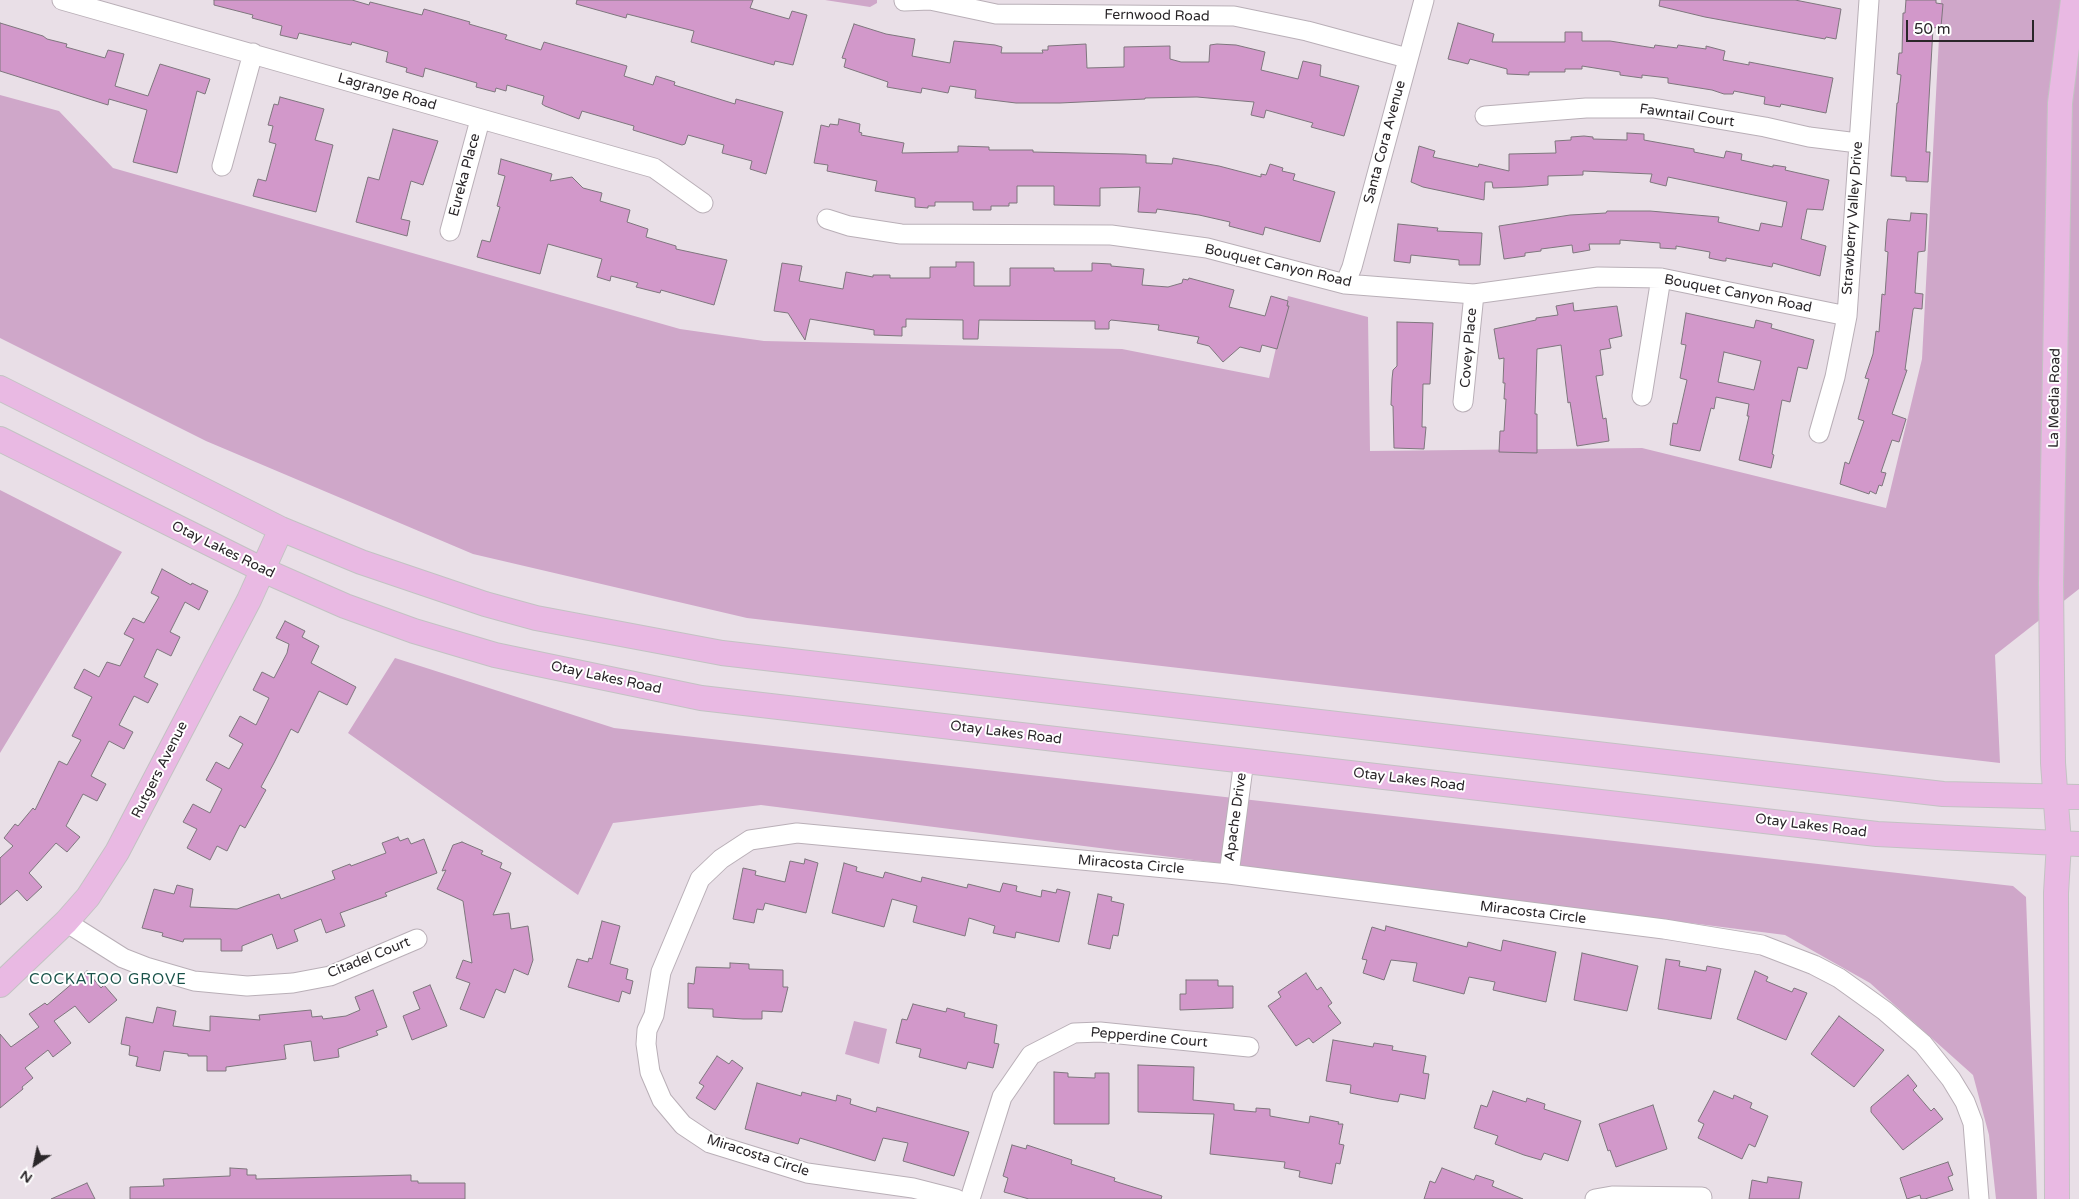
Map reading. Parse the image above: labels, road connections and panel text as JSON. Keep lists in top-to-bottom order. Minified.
{"streets":{"main road":["La Media Road","Otay Lakes Road","Rutgers Avenue"],"street":["Fernwood Road","Lagrange Road","Fawntail Court","Santa Cora Avenue","Eureka Place","Strawberry Valley Drive","Bouquet Canyon Road","Covey Place","Apache Drive","Miracosta Circle","Citadel Court","Pepperdine Court"]},"crossings":[["Fernwood Road","Santa Cora Avenue"],["Lagrange Road","Eureka Place"],["Fawntail Court","Strawberry Valley Drive"],["Santa Cora Avenue","Bouquet Canyon Road"],["Strawberry Valley Drive","Bouquet Canyon Road"],["Bouquet Canyon Road","Covey Place"],["Otay Lakes Road","Rutgers Avenue"],["Otay Lakes Road","Apache Drive"],["Rutgers Avenue","Citadel Court"],["Apache Drive","Miracosta Circle"]],"districts":["COCKATOO GROVE"],"scale_bar":"50 m","north":"bottom left"}
